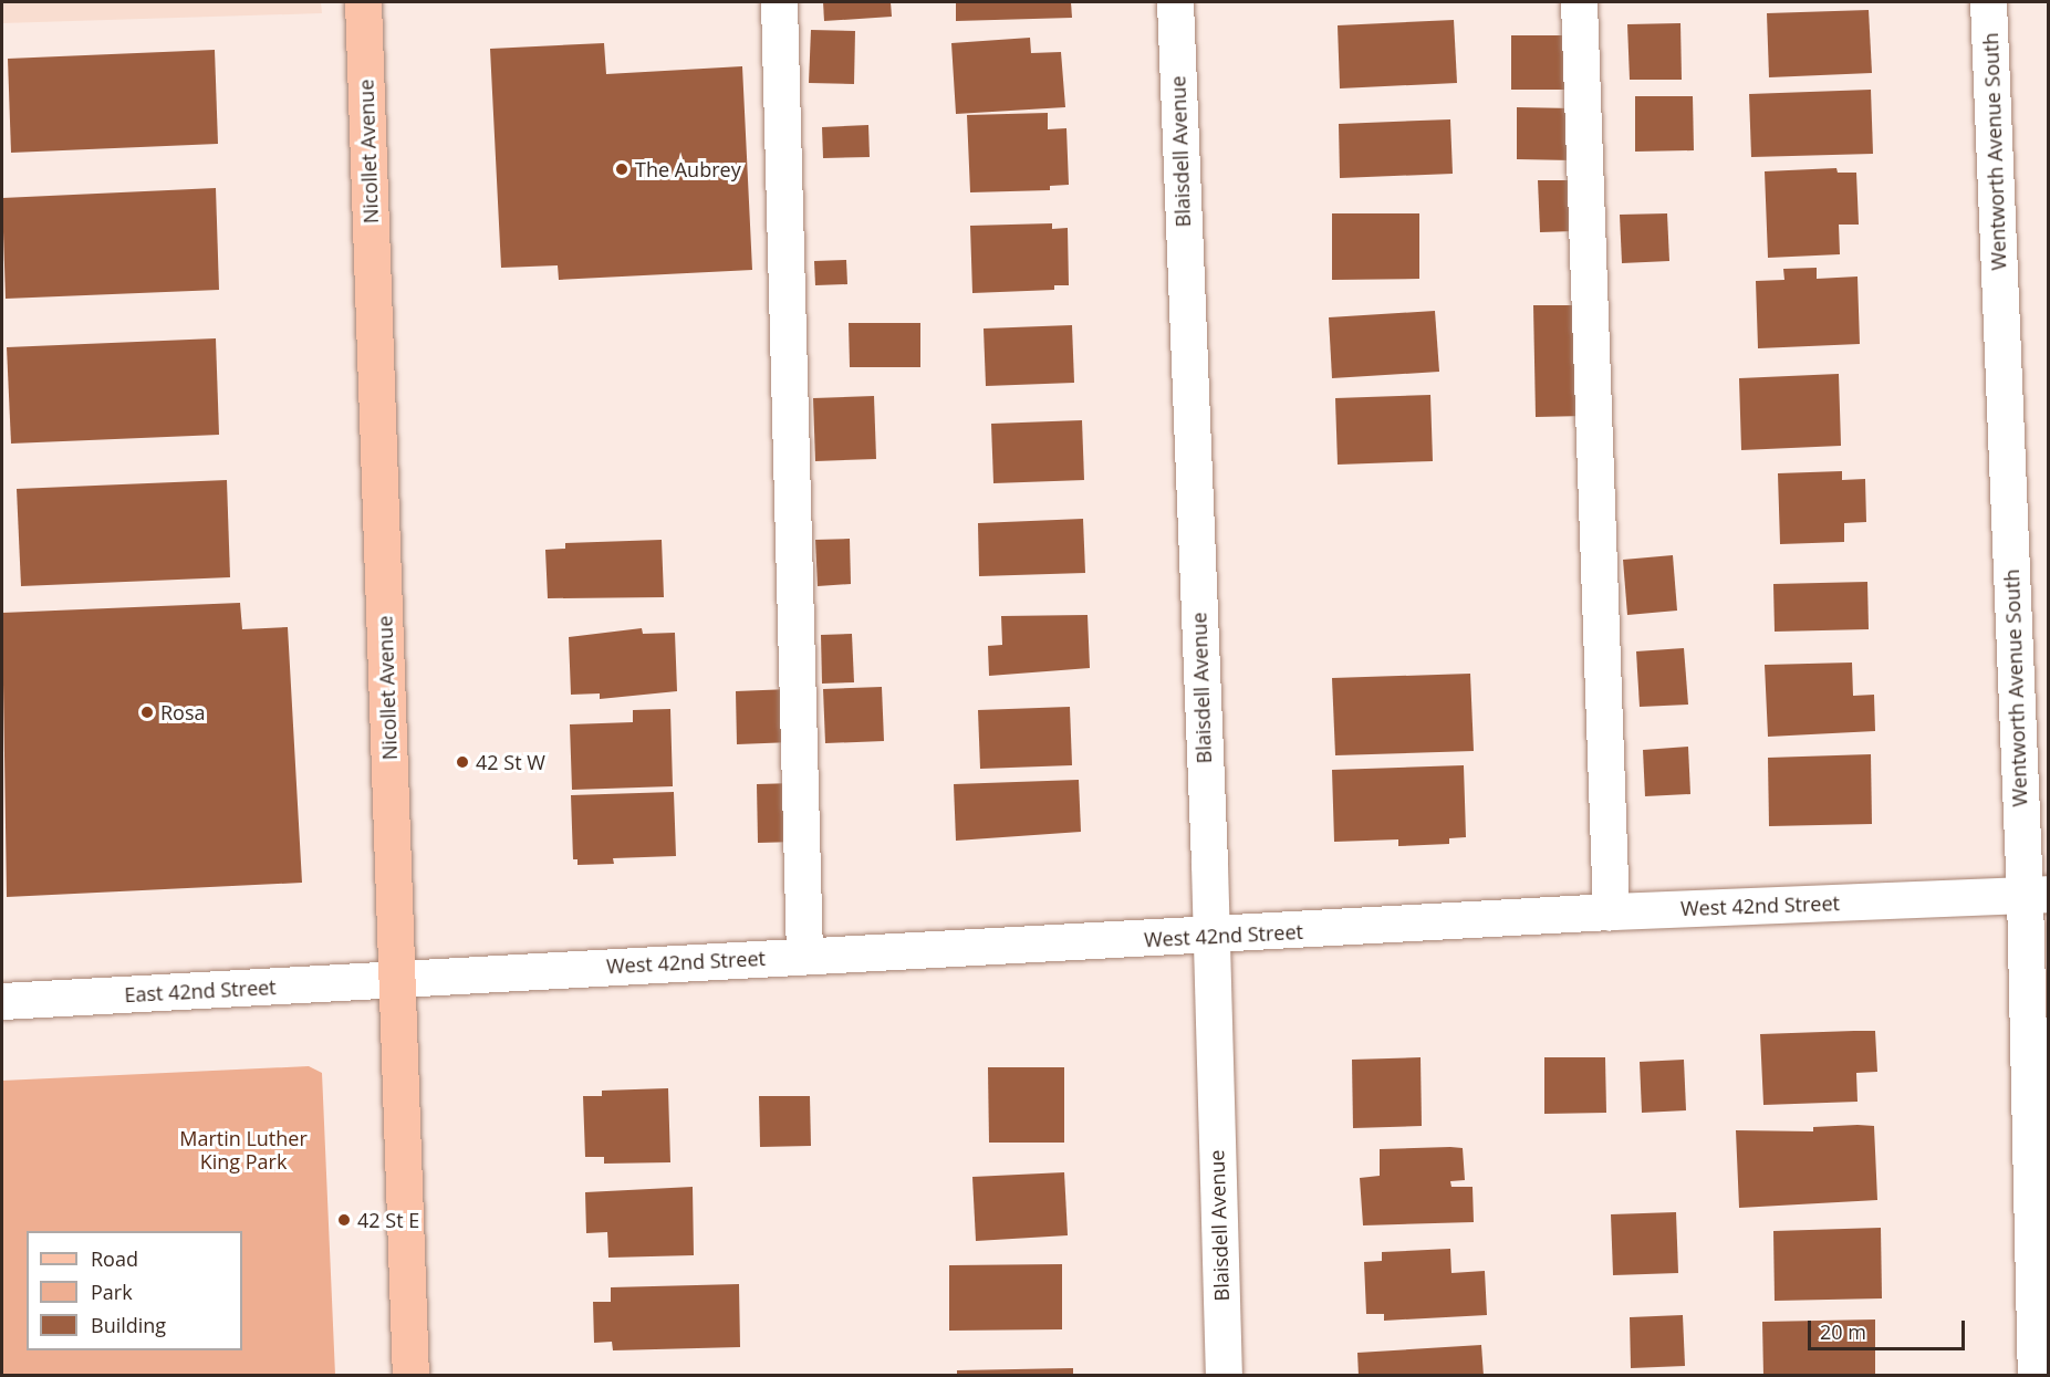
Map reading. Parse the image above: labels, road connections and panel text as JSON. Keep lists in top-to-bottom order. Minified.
{"streets":{"main road":["Nicollet Avenue"],"street":["Blaisdell Avenue","Wentworth Avenue South","West 42nd Street","East 42nd Street"]},"crossings":[["Nicollet Avenue","West 42nd Street"],["Nicollet Avenue","East 42nd Street"],["Blaisdell Avenue","West 42nd Street"],["Wentworth Avenue South","West 42nd Street"],["West 42nd Street","East 42nd Street"]],"parks":["Martin Luther King Park"],"places":["The Aubrey","Rosa","42 St W","42 St E"],"legend":["Road","Park","Building"],"scale_bar":"20 m"}
